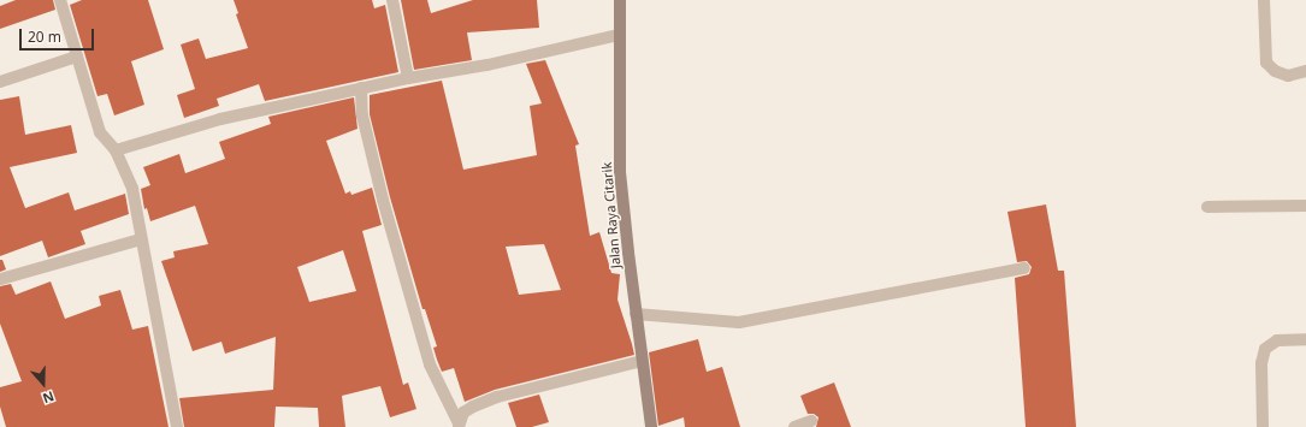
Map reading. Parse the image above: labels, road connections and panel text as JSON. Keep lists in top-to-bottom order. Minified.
{"streets":{"street":["Jalan Raya Citarik"]},"scale_bar":"20 m","north":"bottom"}
